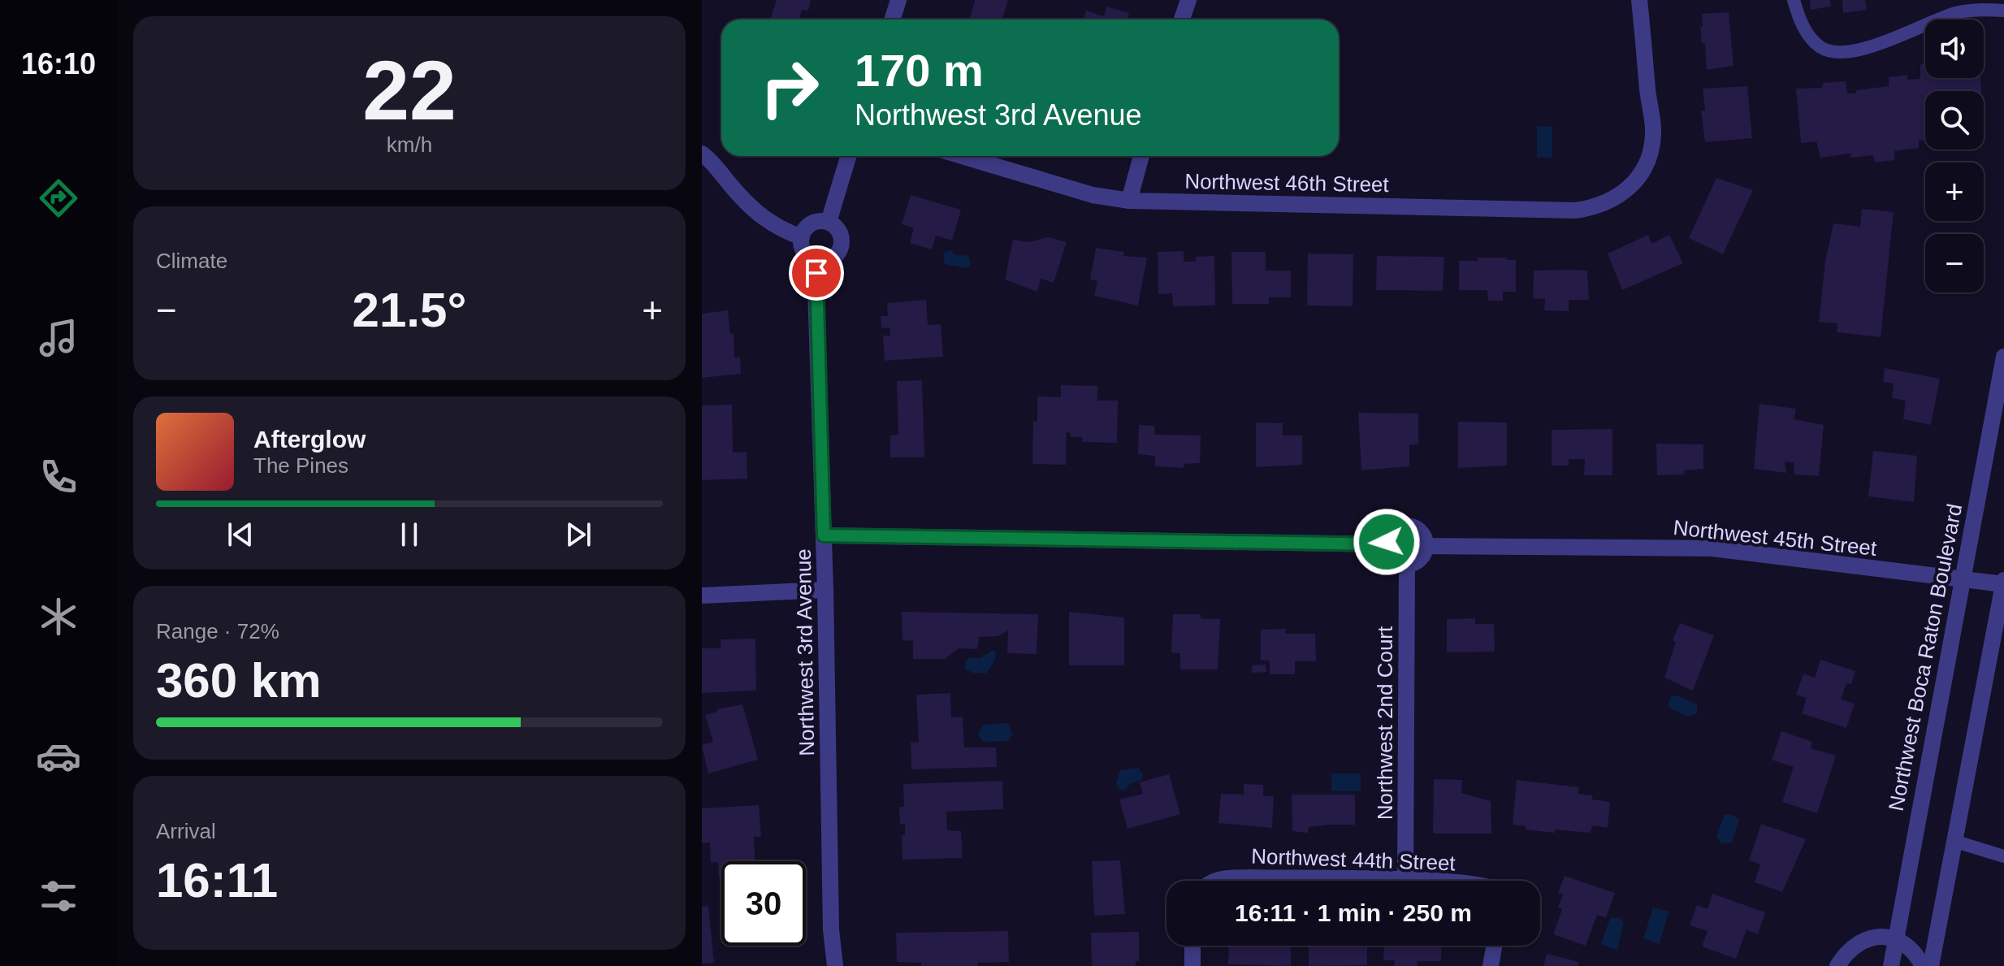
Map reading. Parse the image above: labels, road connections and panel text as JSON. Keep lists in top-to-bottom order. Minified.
{"streets":{"street":["Northwest 46th Street","Northwest 45th Street","Northwest 3rd Avenue","Northwest Boca Raton Boulevard","Northwest 2nd Court","Northwest 44th Street"]},"crossings":[["Northwest 45th Street","Northwest Boca Raton Boulevard"],["Northwest 45th Street","Northwest 2nd Court"]],"page":{"tabs":"16:10","tile":[["22","km/h"],"Climate",["Range · 72%","360 km"],["Arrival","16:11"]],"map_buttons":["+","−"],"turn":["170 m","Northwest 3rd Avenue"],"heat":["−","21.5°","+"],"song":["Afterglow","The Pines"],"limit":"30","trip":"16:11 · 1 min · 250 m"}}
